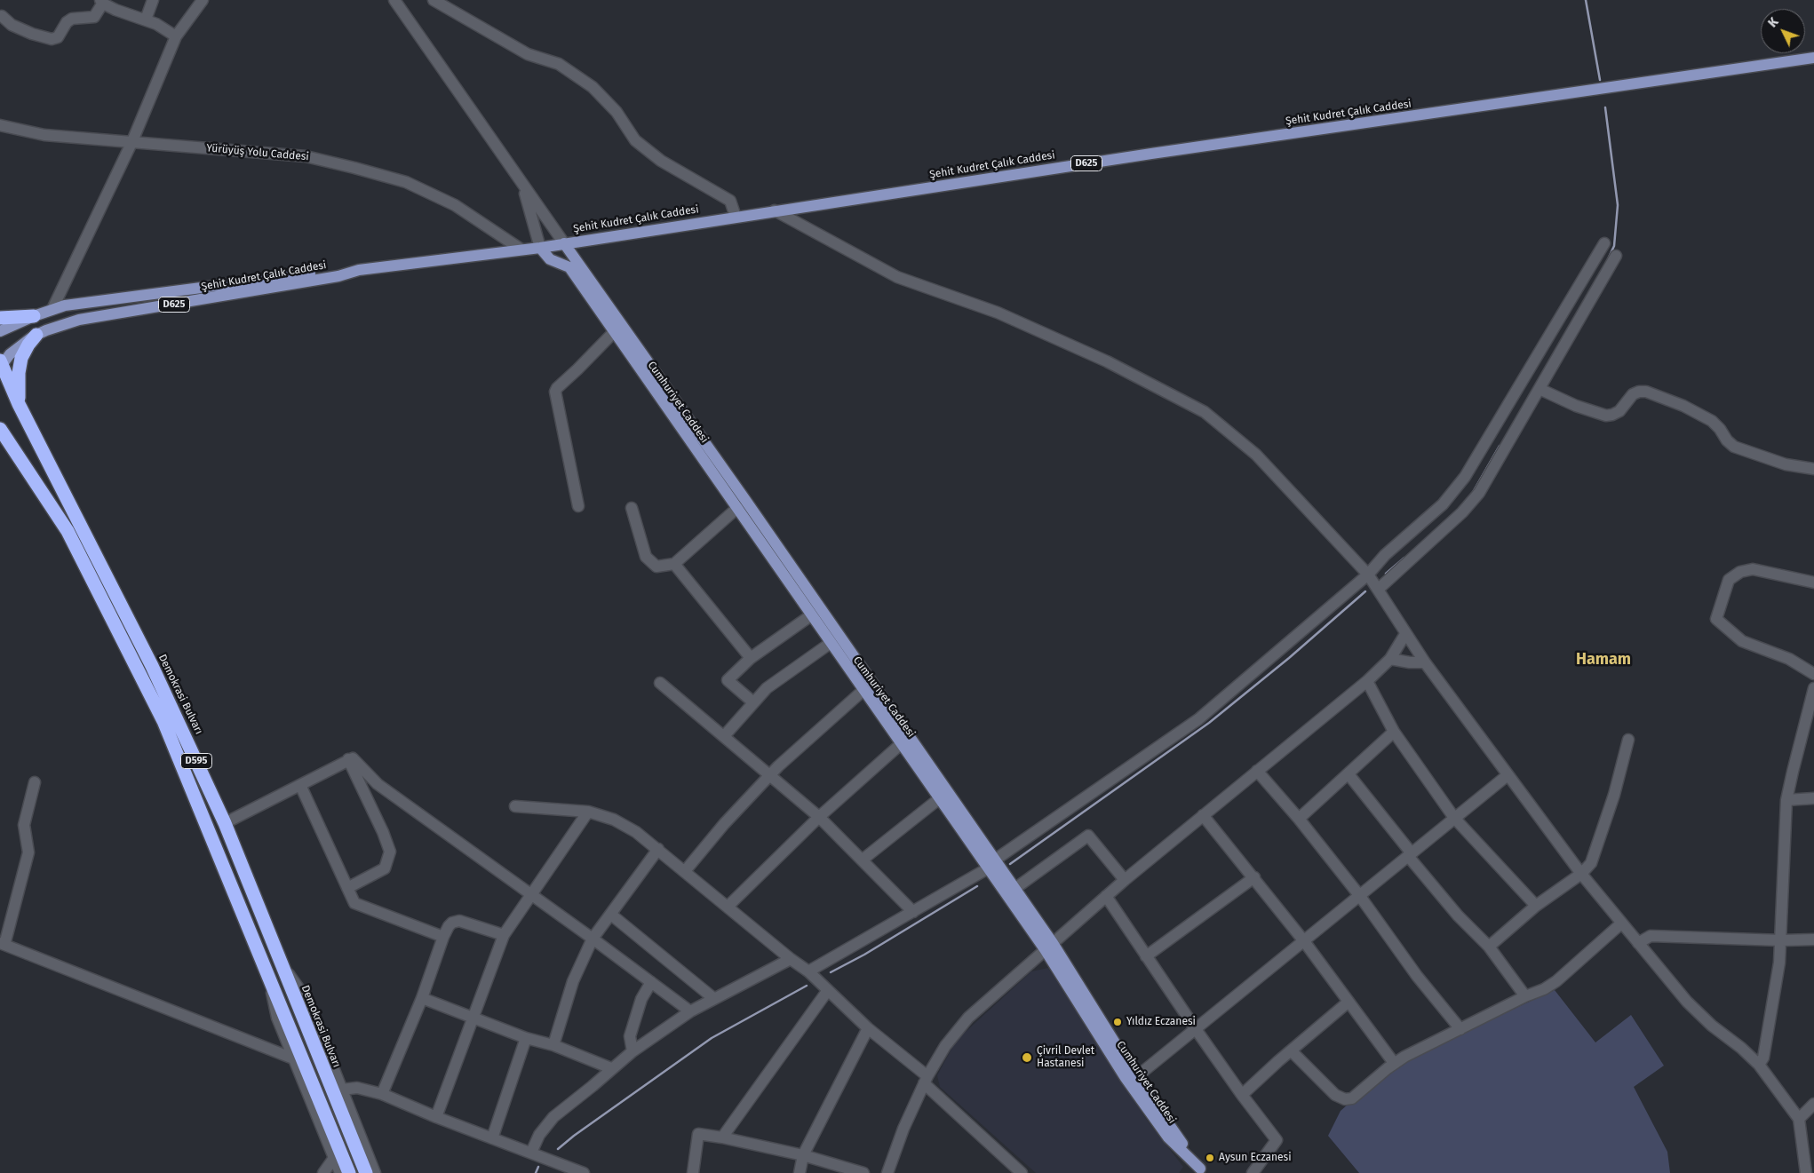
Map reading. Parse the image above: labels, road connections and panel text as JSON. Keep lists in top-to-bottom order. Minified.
{"streets":{"highway":["Demokrasi Bulvarı","D595"],"main road":["Şehit Kudret Çalık Caddesi","D625","Cumhuriyet Caddesi"],"street":["Yürüyüş Yolu Caddesi"]},"crossings":[["Şehit Kudret Çalık Caddesi","Yürüyüş Yolu Caddesi"],["Şehit Kudret Çalık Caddesi","Cumhuriyet Caddesi"],["Şehit Kudret Çalık Caddesi","Demokrasi Bulvarı"]],"districts":["Hamam"],"places":["Yıldız Eczanesi","Çivril Devlet Hastanesi","Aysun Eczanesi"],"north":"top left"}
